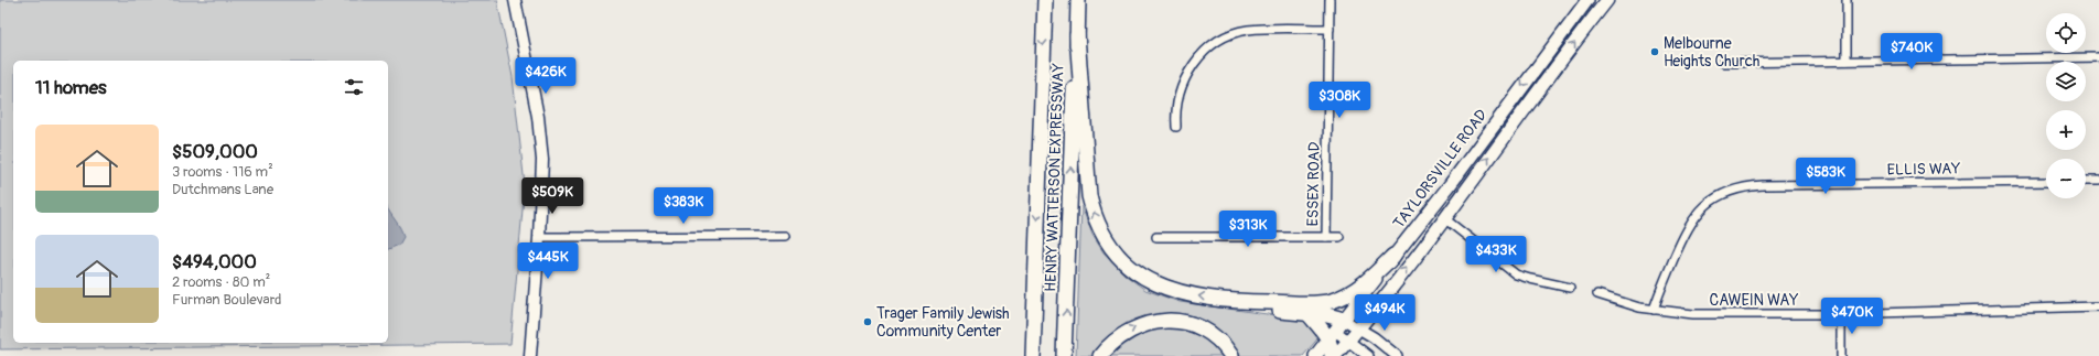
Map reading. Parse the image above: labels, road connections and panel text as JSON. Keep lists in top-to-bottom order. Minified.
{"streets":{"highway":["HENRY WATTERSON EXPRESSWAY"],"main road":["TAYLORSVILLE ROAD"],"street":["ELLIS WAY","ESSEX ROAD","CAWEIN WAY"]},"crossings":[["ELLIS WAY","CAWEIN WAY"]],"places":["Melbourne Heights Church","Trager Family Jewish Community Center"],"page":{"map_buttons":["+","−"],"price":["$740K","$426K","$308K","$583K","$509K","$383K","$313K","$433K","$445K","$494K","$470K"],"heading":"11 homes","list":[{"name":"$509,000","note":"3 rooms · 116 m² · Dutchmans Lane"},{"name":"$494,000","note":"2 rooms · 80 m² · Furman Boulevard"}]}}
